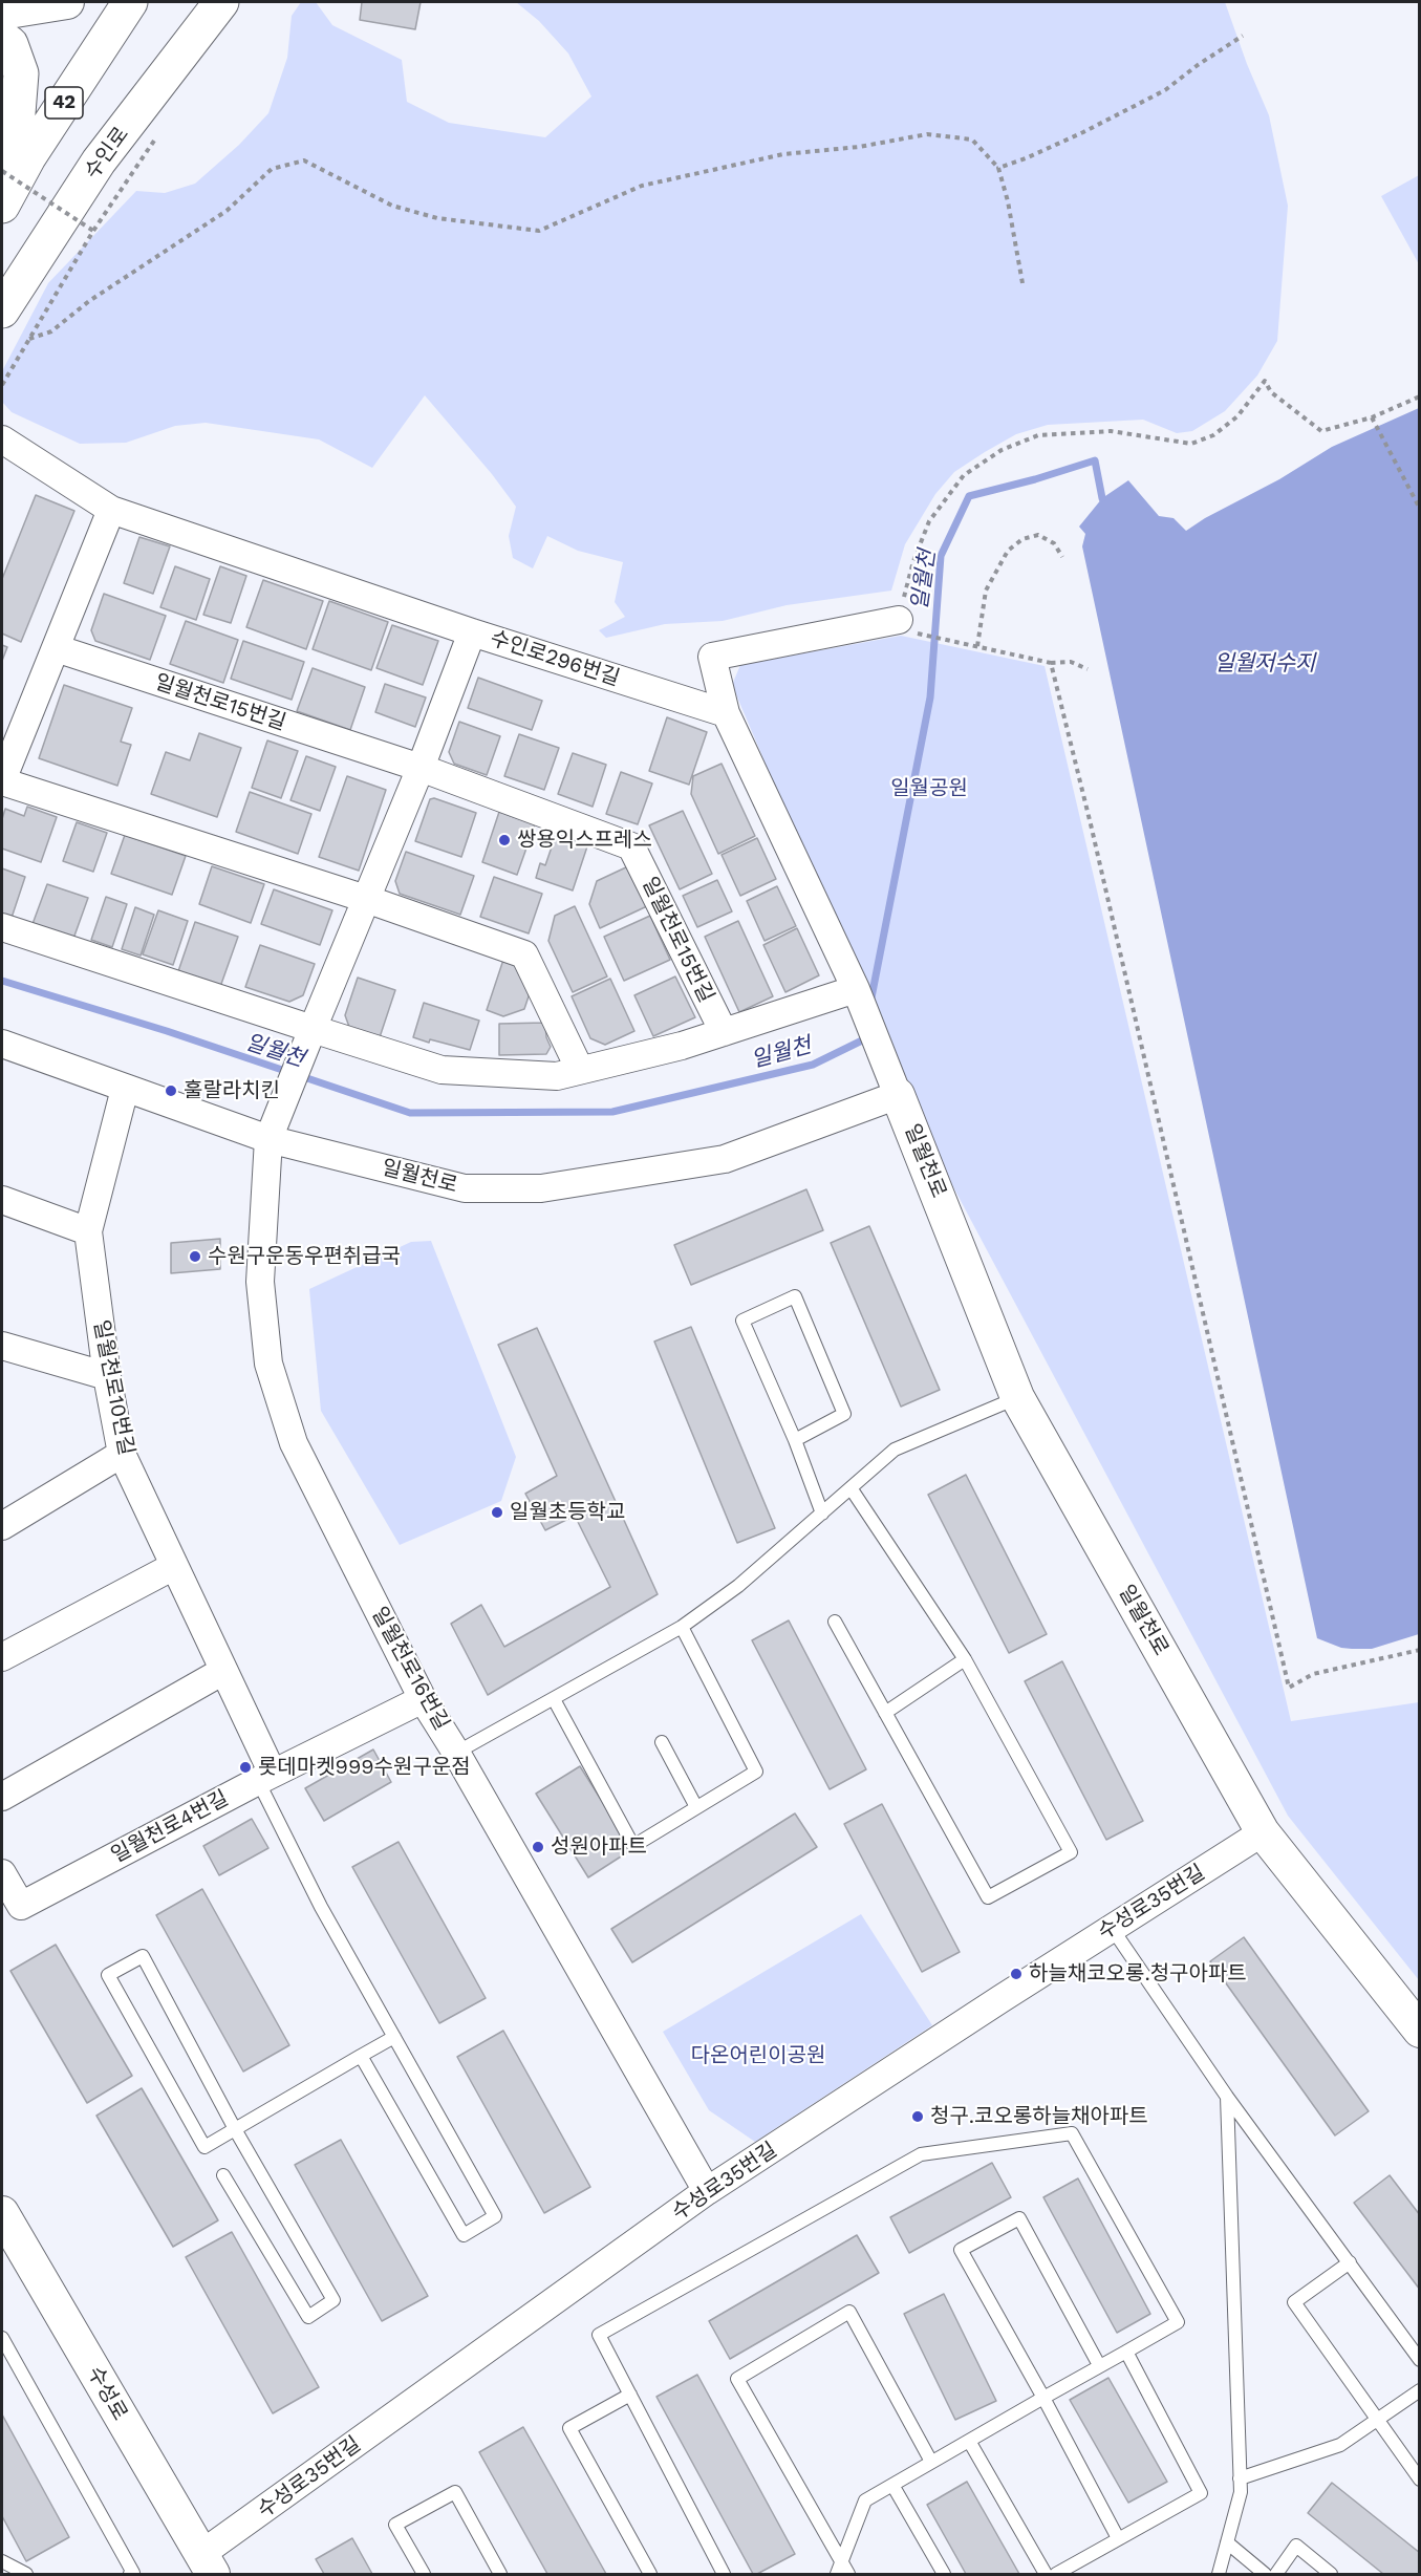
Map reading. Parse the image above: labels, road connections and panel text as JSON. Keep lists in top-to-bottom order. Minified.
{"streets":{"main road":["42","수인로"],"street":["수인로296번길","일월천로15번길","일월천로","일월천로10번길","일월천로16번길","일월천로4번길","수성로35번길","수성로"]},"crossings":[["일월천로","일월천로10번길"],["일월천로","일월천로16번길"],["일월천로","수성로35번길"],["일월천로10번길","일월천로4번길"],["일월천로16번길","일월천로4번길"],["일월천로16번길","수성로35번길"],["수성로35번길","수성로"]],"water":["일월천","일월저수지"],"parks":["일월공원","다온어린이공원"],"places":["쌍용익스프레스","훌랄라치킨","수원구운동우편취급국","일월초등학교","롯데마켓999수원구운점","성원아파트","하늘채코오롱.청구아파트","청구.코오롱하늘채아파트"]}
